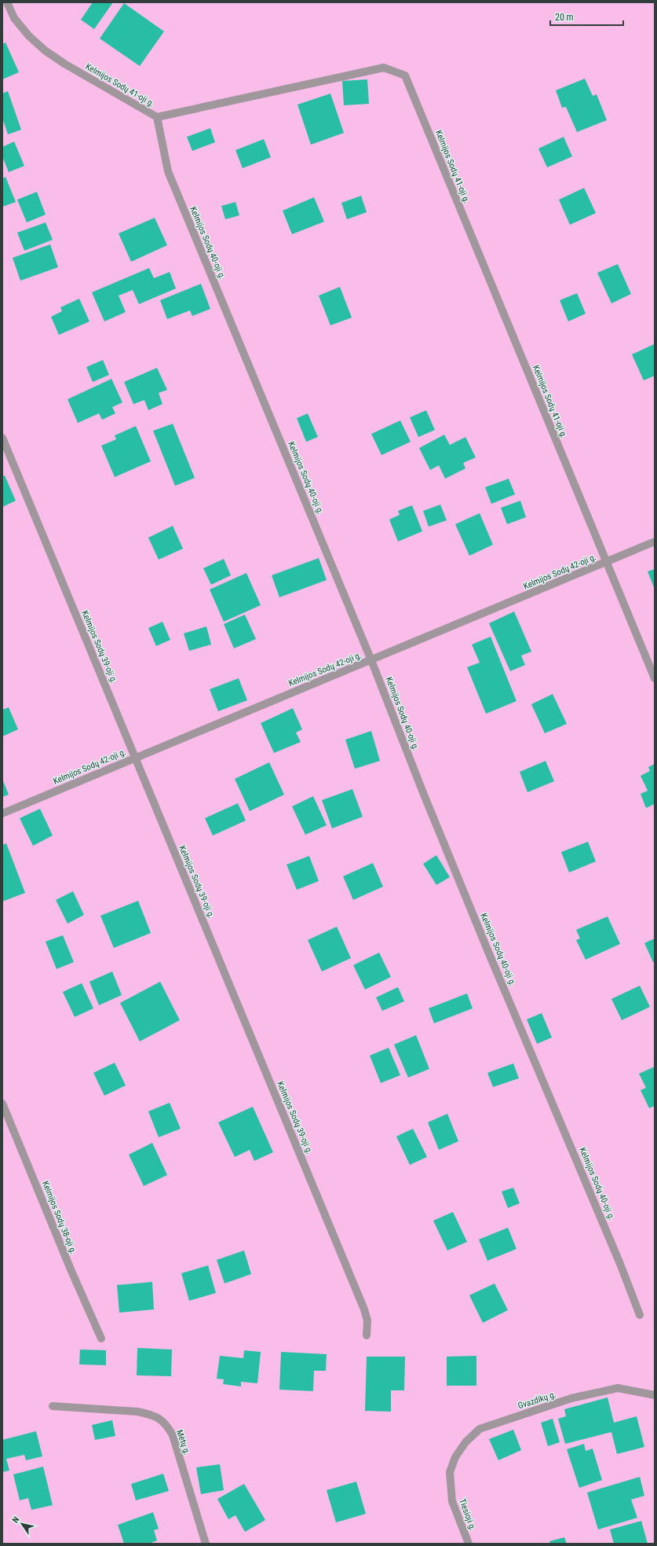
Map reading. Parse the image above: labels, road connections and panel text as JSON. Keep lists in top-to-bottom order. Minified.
{"streets":{"street":["Kelmijos Sodų 41-oji g.","Kelmijos Sodų 40-oji g.","Kelmijos Sodų 42-oji g.","Kelmijos Sodų 39-oji g.","Kelmijos Sodų 38-oji g.","Gvazdikų g.","Mėtų g.","Tiesioji g."]},"crossings":[["Kelmijos Sodų 41-oji g.","Kelmijos Sodų 40-oji g."],["Kelmijos Sodų 41-oji g.","Kelmijos Sodų 42-oji g."],["Kelmijos Sodų 40-oji g.","Kelmijos Sodų 42-oji g."],["Kelmijos Sodų 42-oji g.","Kelmijos Sodų 39-oji g."],["Gvazdikų g.","Tiesioji g."]],"scale_bar":"20 m","north":"top left"}
